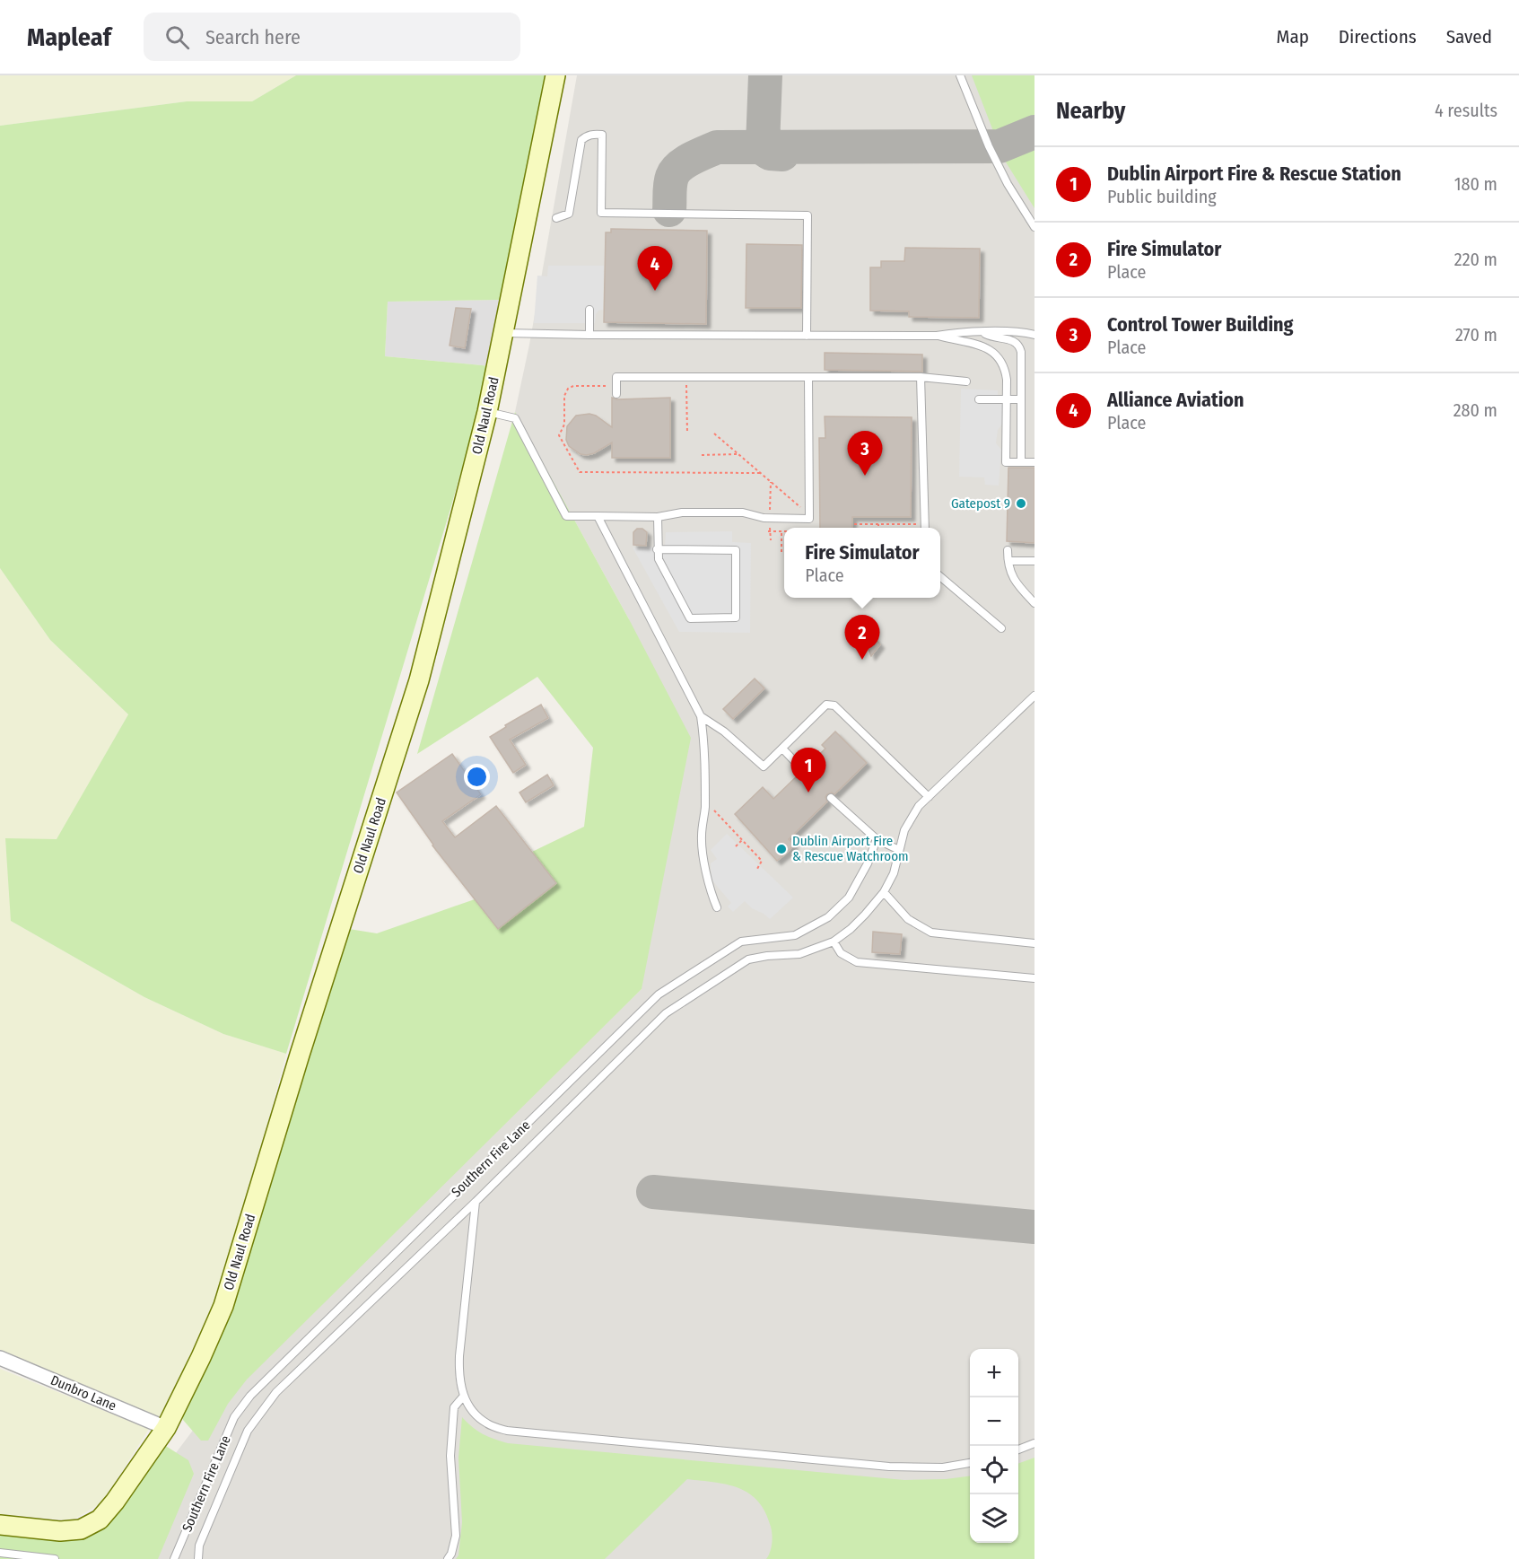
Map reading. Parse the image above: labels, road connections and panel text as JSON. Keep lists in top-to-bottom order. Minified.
{"streets":{"main road":["Old Naul Road"],"street":["Dunbro Lane"],"lane":["Southern Fire Lane"]},"crossings":[["Old Naul Road","Dunbro Lane"]],"places":["Gatepost 9","Dublin Airport Fire & Rescue Watchroom"],"page":{"header":"Mapleaf","search":"Search here","nav":["Map","Directions","Saved"],"heading":["Nearby","4 results"],"list":[{"mark":"1","name":"Dublin Airport Fire & Rescue Station","note":"Public building","value":"180 m"},{"mark":"2","name":"Fire Simulator","note":"Place","value":"220 m"},{"mark":"3","name":"Control Tower Building","note":"Place","value":"270 m"},{"mark":"4","name":"Alliance Aviation","note":"Place","value":"280 m"}],"pins":["4","3","2","1"],"popup":["Fire Simulator","Place"],"map_buttons":["+","−"]}}
